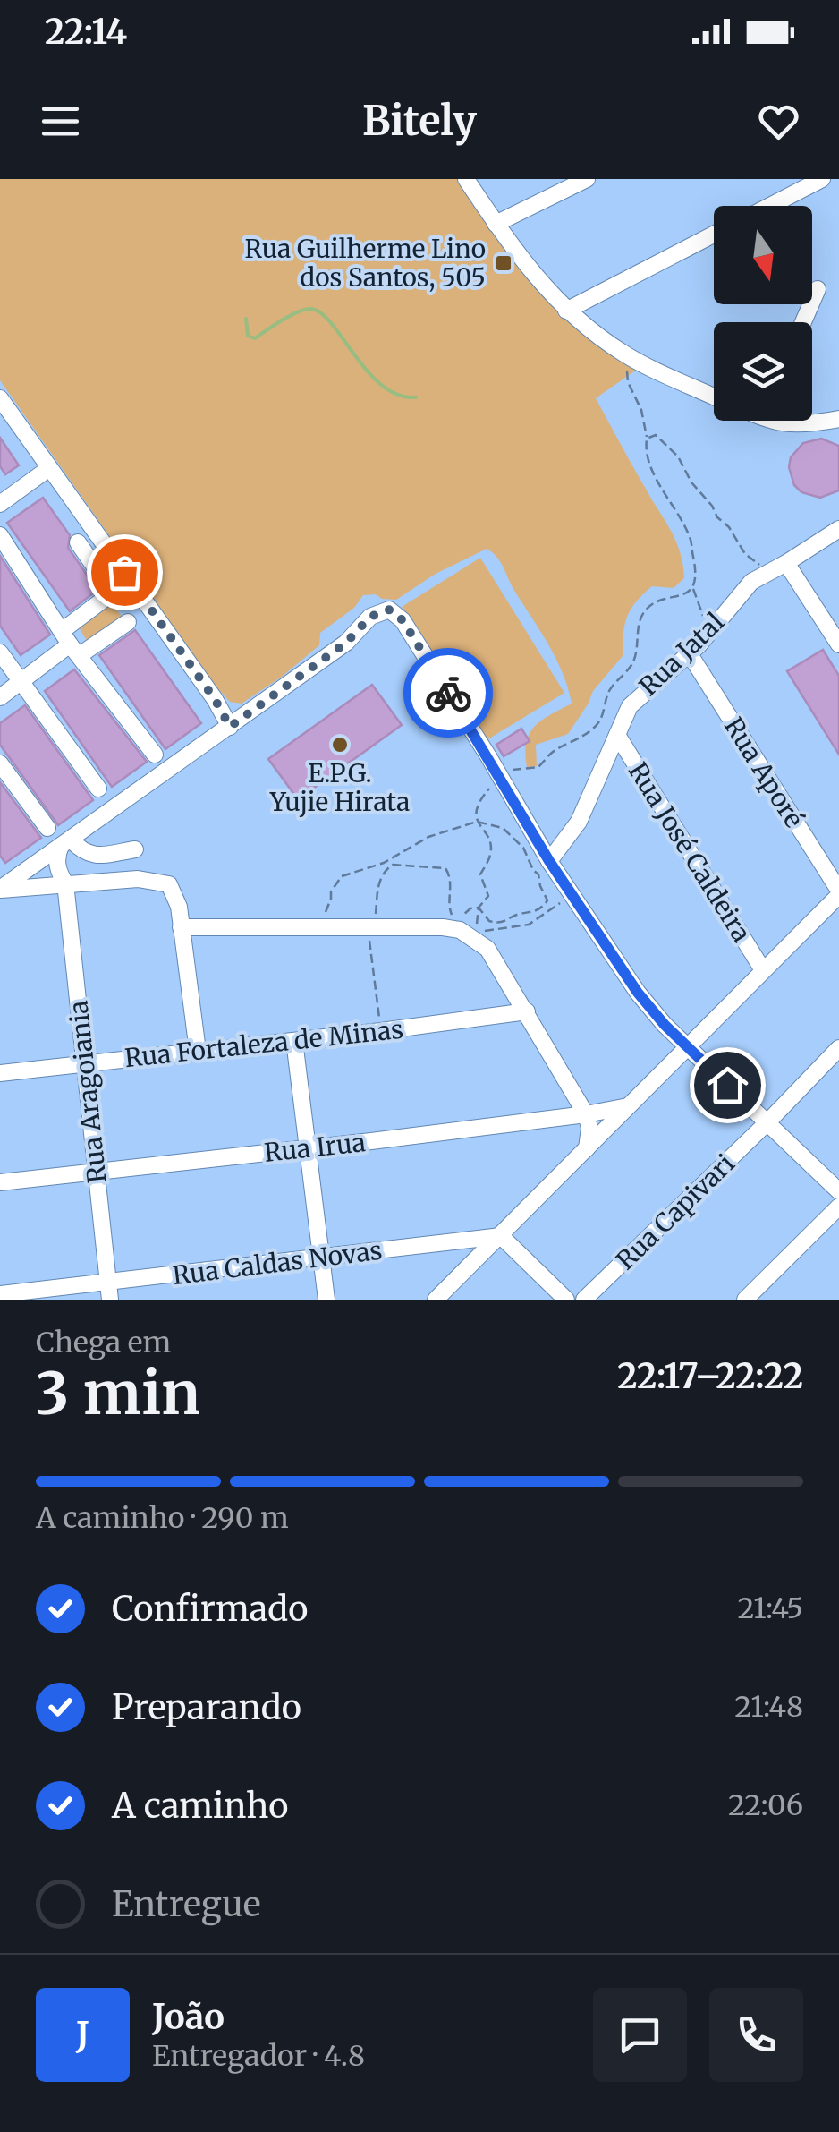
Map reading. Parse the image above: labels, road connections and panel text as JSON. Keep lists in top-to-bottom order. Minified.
{"streets":{"street":["Rua Jatal","Rua Aporé","Rua José Caldeira","Rua Fortaleza de Minas","Rua Aragoiania","Rua Irua","Rua Capivari","Rua Caldas Novas"]},"crossings":[["Rua Jatal","Rua Aporé"],["Rua Jatal","Rua José Caldeira"],["Rua Fortaleza de Minas","Rua Aragoiania"],["Rua Aragoiania","Rua Irua"],["Rua Aragoiania","Rua Caldas Novas"]],"places":{"transit":["Rua Guilherme Lino dos Santos, 505"],"other":["E.P.G. Yujie Hirata"]},"north":"bottom","page":{"status":"22:14","header":"Bitely","heading":["3 min","Chega em","22:17–22:22"],"panel":["João","Entregador · 4.8"],"bar":"A caminho · 290 m","list":[["Confirmado","21:45"],["Preparando","21:48"],["A caminho","22:06"],"Entregue"],"round":"J"}}
